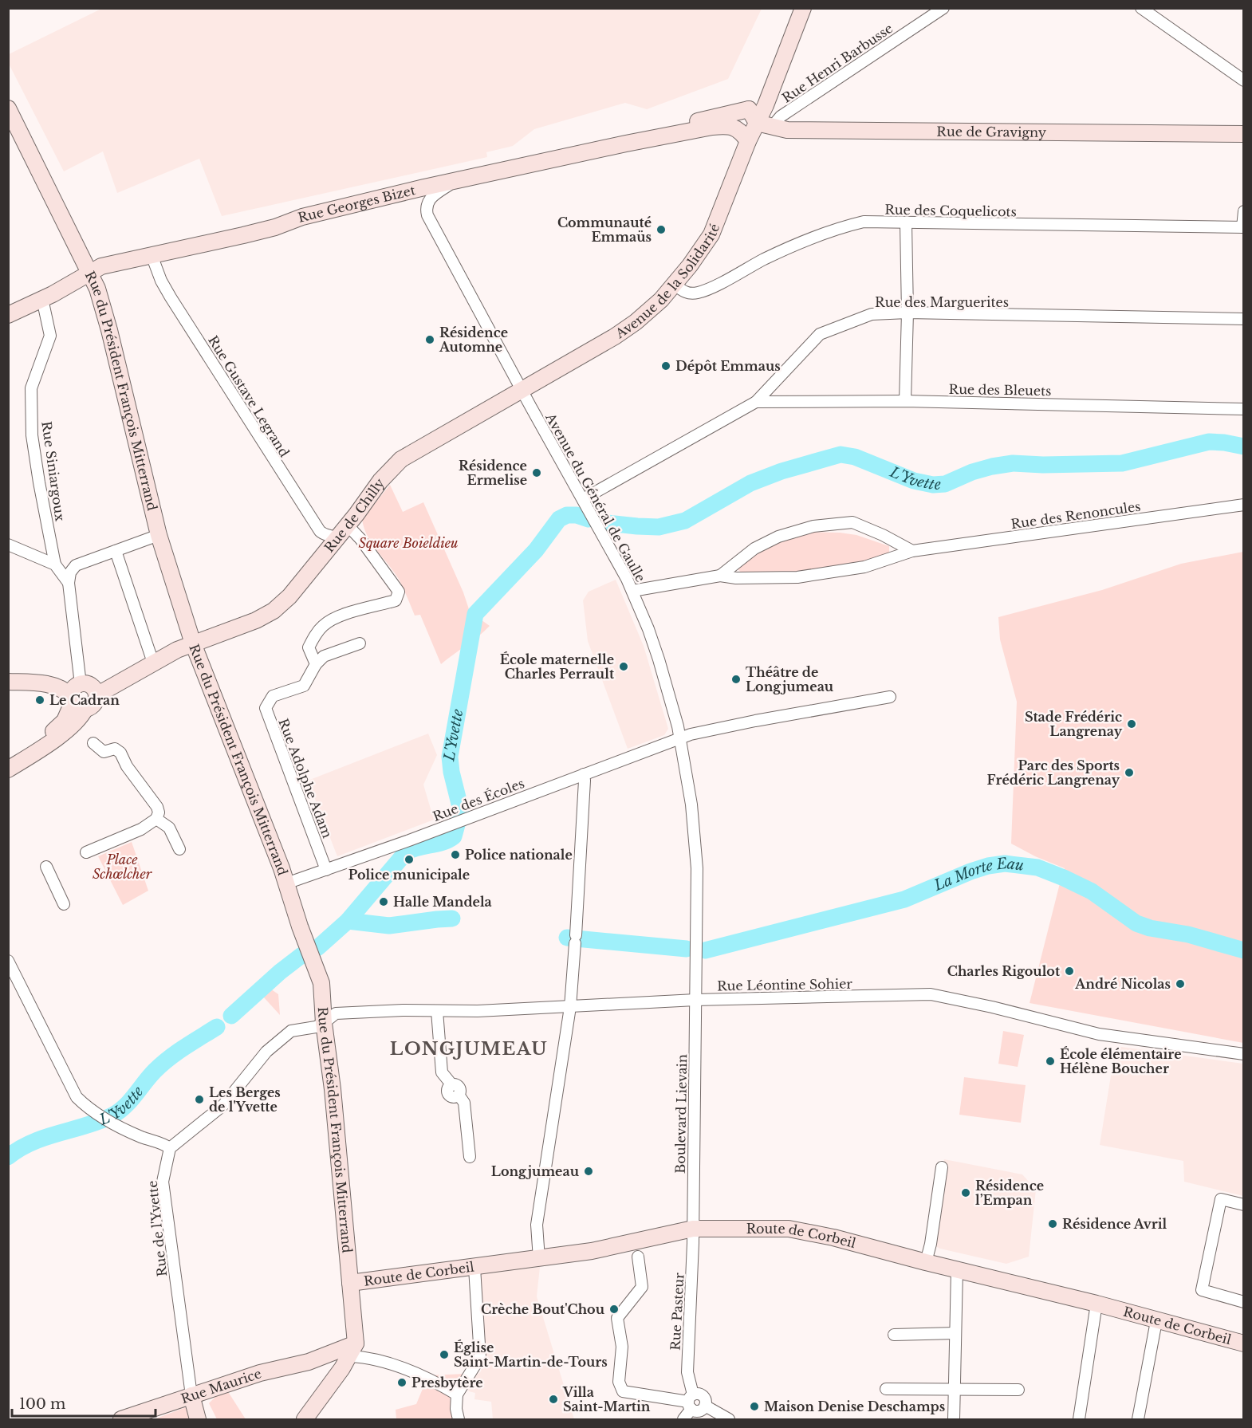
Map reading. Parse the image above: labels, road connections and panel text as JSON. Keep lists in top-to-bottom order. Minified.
{"streets":{"main road":["Rue de Gravigny","Rue Georges Bizet","Avenue de la Solidarité","Rue du Président François Mitterrand","Rue de Chilly","Route de Corbeil","Rue Maurice"],"street":["Rue Henri Barbusse","Rue des Coquelicots","Rue des Marguerites","Rue des Bleuets","Rue Gustave Legrand","Rue Siniargoux","Avenue du Général de Gaulle","Rue des Renoncules","Rue Adolphe Adam","Rue des Écoles","Rue Léontine Sohier","Boulevard Lievain","Rue de l'Yvette","Rue Pasteur"]},"crossings":[["Rue Henri Barbusse","Rue de Gravigny"],["Rue de Gravigny","Avenue de la Solidarité"],["Rue Georges Bizet","Avenue de la Solidarité"],["Rue Georges Bizet","Rue du Président François Mitterrand"],["Rue Georges Bizet","Rue Gustave Legrand"],["Rue Georges Bizet","Rue Siniargoux"],["Rue Georges Bizet","Avenue du Général de Gaulle"],["Rue des Coquelicots","Avenue de la Solidarité"],["Avenue de la Solidarité","Avenue du Général de Gaulle"],["Avenue de la Solidarité","Rue de Chilly"],["Rue des Marguerites","Rue des Bleuets"],["Rue des Marguerites","Avenue du Général de Gaulle"],["Rue du Président François Mitterrand","Rue de Chilly"],["Rue du Président François Mitterrand","Rue des Écoles"],["Rue du Président François Mitterrand","Rue Léontine Sohier"],["Rue du Président François Mitterrand","Route de Corbeil"],["Rue du Président François Mitterrand","Rue Maurice"],["Rue Gustave Legrand","Rue de Chilly"],["Avenue du Général de Gaulle","Rue de Chilly"],["Avenue du Général de Gaulle","Rue des Renoncules"],["Avenue du Général de Gaulle","Rue des Écoles"],["Avenue du Général de Gaulle","Rue Léontine Sohier"],["Avenue du Général de Gaulle","Boulevard Lievain"],["Rue Adolphe Adam","Rue des Écoles"],["Rue Léontine Sohier","Boulevard Lievain"],["Boulevard Lievain","Route de Corbeil"],["Boulevard Lievain","Rue Pasteur"],["Rue de l'Yvette","Rue Maurice"],["Route de Corbeil","Rue Pasteur"]],"districts":["LONGJUMEAU"],"water":["L'Yvette","La Morte Eau"],"parks":["Square Boieldieu","Place Schœlcher"],"places":["Communauté Emmaüs","Résidence Automne","Dépôt Emmaus","Résidence Ermelise","École maternelle Charles Perrault","Théâtre de Longjumeau","Le Cadran","Stade Frédéric Langrenay","Parc des Sports Frédéric Langrenay","Police nationale","Police municipale","Halle Mandela","Charles Rigoulot","André Nicolas","École élémentaire Hélène Boucher","Les Berges de l'Yvette","Longjumeau","Résidence l’Empan","Résidence Avril","Crèche Bout'Chou","Église Saint-Martin-de-Tours","Presbytère","Villa Saint-Martin","Maison Denise Deschamps"],"scale_bar":"100 m"}
